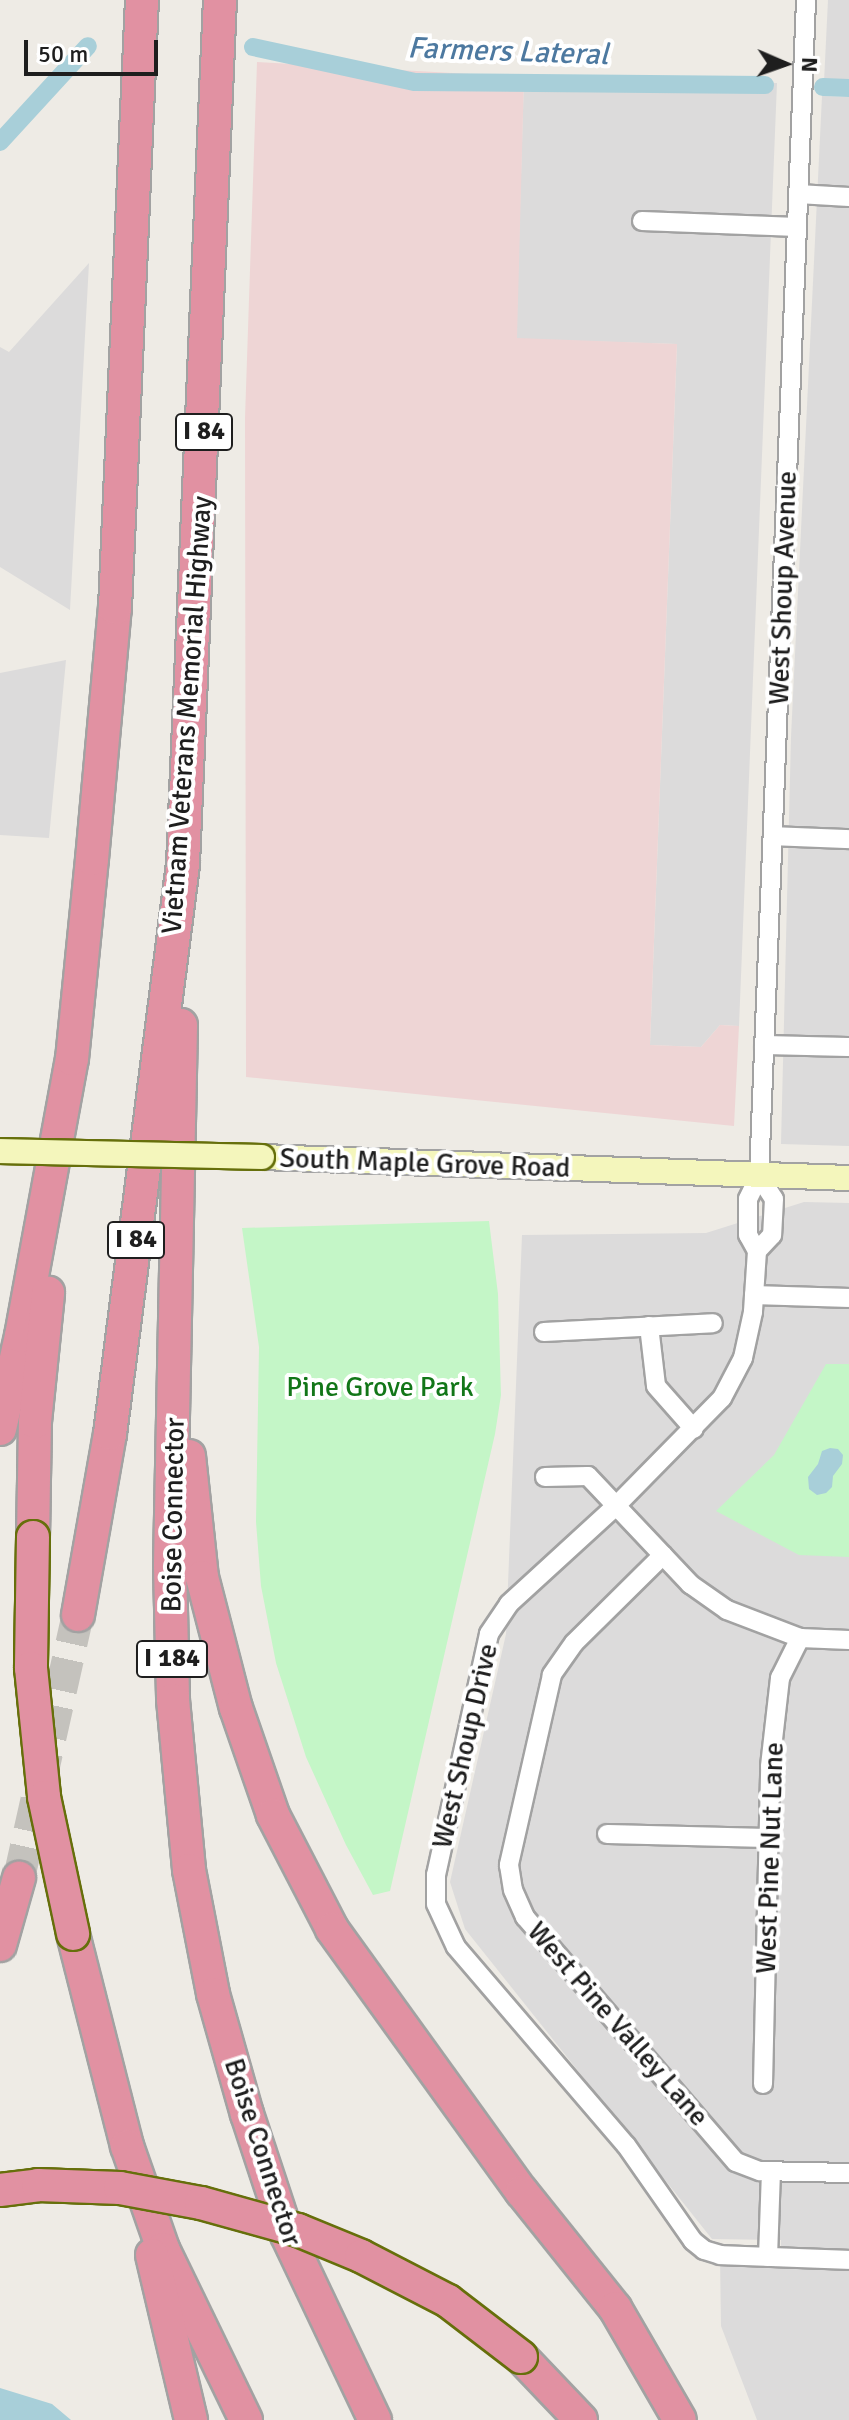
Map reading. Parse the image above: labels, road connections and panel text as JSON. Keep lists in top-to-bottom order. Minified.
{"streets":{"highway":["I 84","Vietnam Veterans Memorial Highway","Boise Connector","I 184"],"main road":["South Maple Grove Road"],"street":["West Shoup Avenue","West Shoup Drive","West Pine Nut Lane","West Pine Valley Lane"]},"crossings":[["West Shoup Avenue","South Maple Grove Road"],["West Shoup Avenue","West Shoup Drive"],["Vietnam Veterans Memorial Highway","Boise Connector"]],"water":["Farmers Lateral"],"parks":["Pine Grove Park"],"scale_bar":"50 m","north":"right"}
